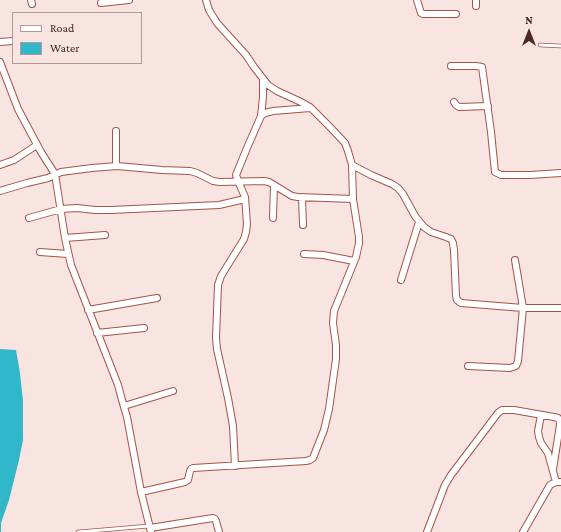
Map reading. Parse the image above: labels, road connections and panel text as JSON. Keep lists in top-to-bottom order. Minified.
{"legend":["Road","Water"],"north":"top"}
